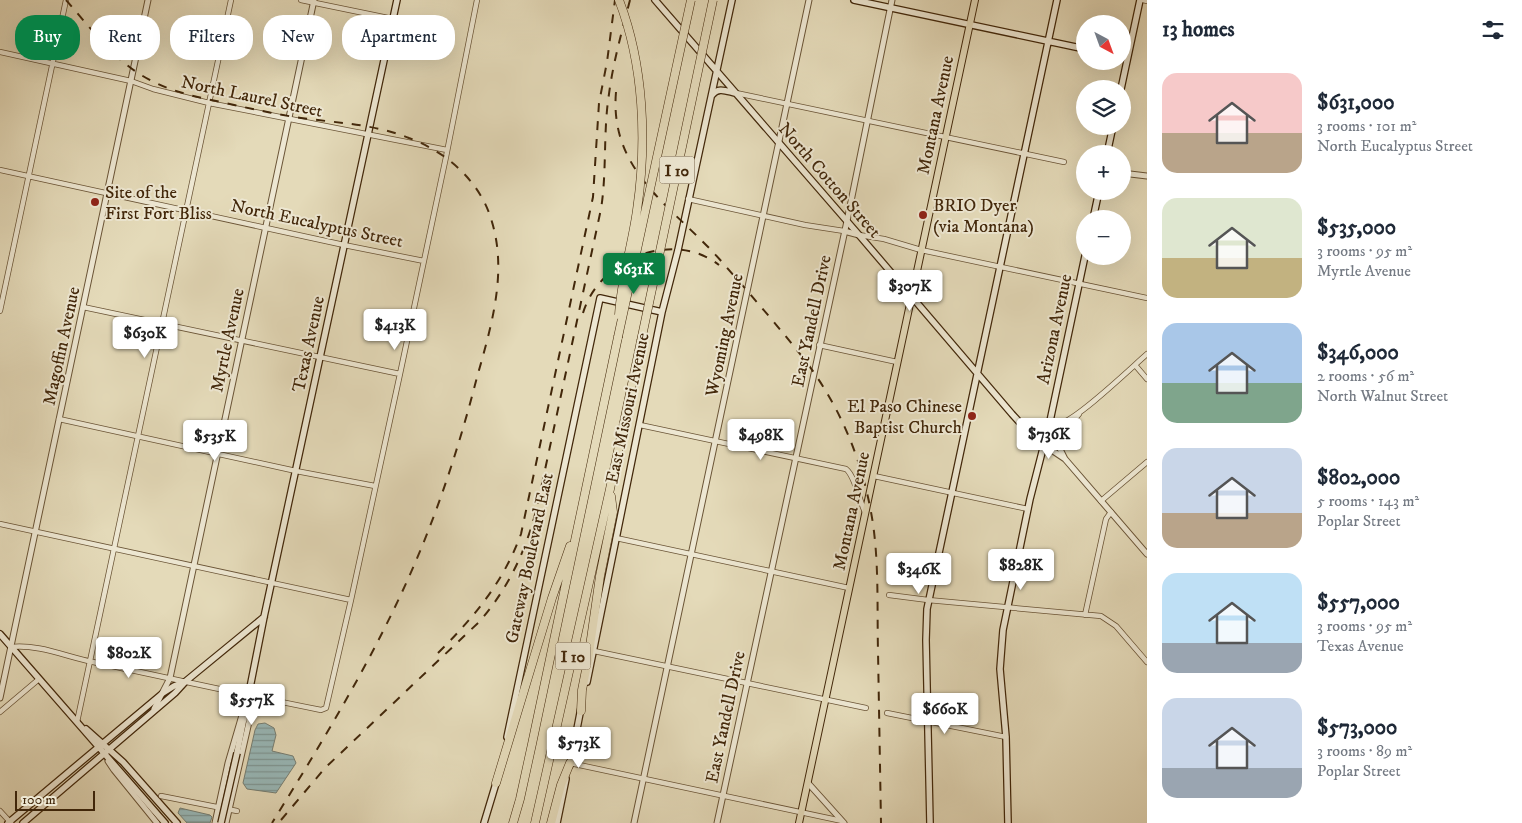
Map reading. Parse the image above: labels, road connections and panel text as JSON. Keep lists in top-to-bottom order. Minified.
{"streets":{"highway":["I 10"],"main road":["Montana Avenue","North Cotton Street","Arizona Avenue","Texas Avenue","East Missouri Avenue","Gateway Boulevard East"],"street":["North Laurel Street","North Eucalyptus Street","East Yandell Drive","Wyoming Avenue","Myrtle Avenue","Magoffin Avenue"]},"crossings":[["North Laurel Street","Myrtle Avenue"],["North Laurel Street","Texas Avenue"],["North Laurel Street","Magoffin Avenue"],["Montana Avenue","North Cotton Street"],["North Cotton Street","East Yandell Drive"],["North Cotton Street","Arizona Avenue"],["North Cotton Street","Wyoming Avenue"],["North Cotton Street","East Missouri Avenue"],["North Eucalyptus Street","Myrtle Avenue"],["North Eucalyptus Street","Texas Avenue"],["North Eucalyptus Street","Magoffin Avenue"],["East Missouri Avenue","Gateway Boulevard East"]],"places":["Site of the First Fort Bliss","BRIO Dyer (via Montana)","El Paso Chinese Baptist Church"],"scale_bar":"100 m","north":"bottom right","page":{"heading":"13 homes","map_buttons":["+","−"],"chip":["Buy","Rent","Filters","New","Apartment"],"list":[{"name":"$631,000","note":"3 rooms · 101 m² · North Eucalyptus Street"},{"name":"$535,000","note":"3 rooms · 95 m² · Myrtle Avenue"},{"name":"$346,000","note":"2 rooms · 56 m² · North Walnut Street"},{"name":"$802,000","note":"5 rooms · 143 m² · Poplar Street"},{"name":"$557,000","note":"3 rooms · 95 m² · Texas Avenue"},{"name":"$573,000","note":"3 rooms · 89 m² · Poplar Street"}],"price":["$631K","$307K","$413K","$630K","$736K","$498K","$535K","$828K","$346K","$802K","$557K","$660K","$573K"],"scale":"100 m"}}
